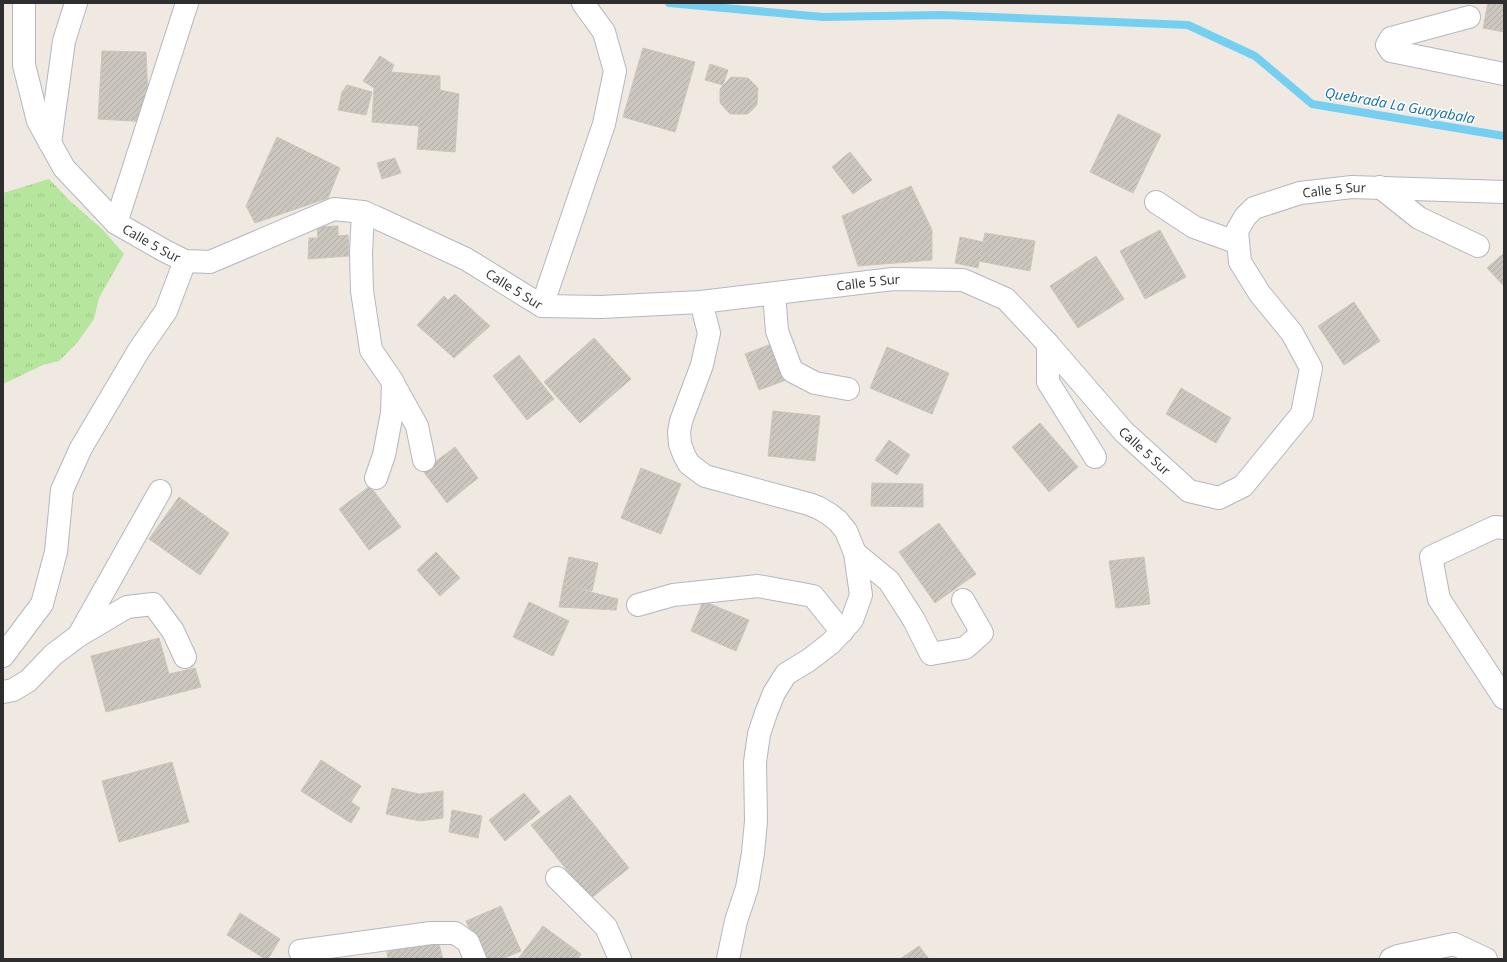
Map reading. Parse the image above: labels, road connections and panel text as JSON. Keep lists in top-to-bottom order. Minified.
{"streets":{"street":["Calle 5 Sur"]},"water":["Quebrada La Guayabala"]}
